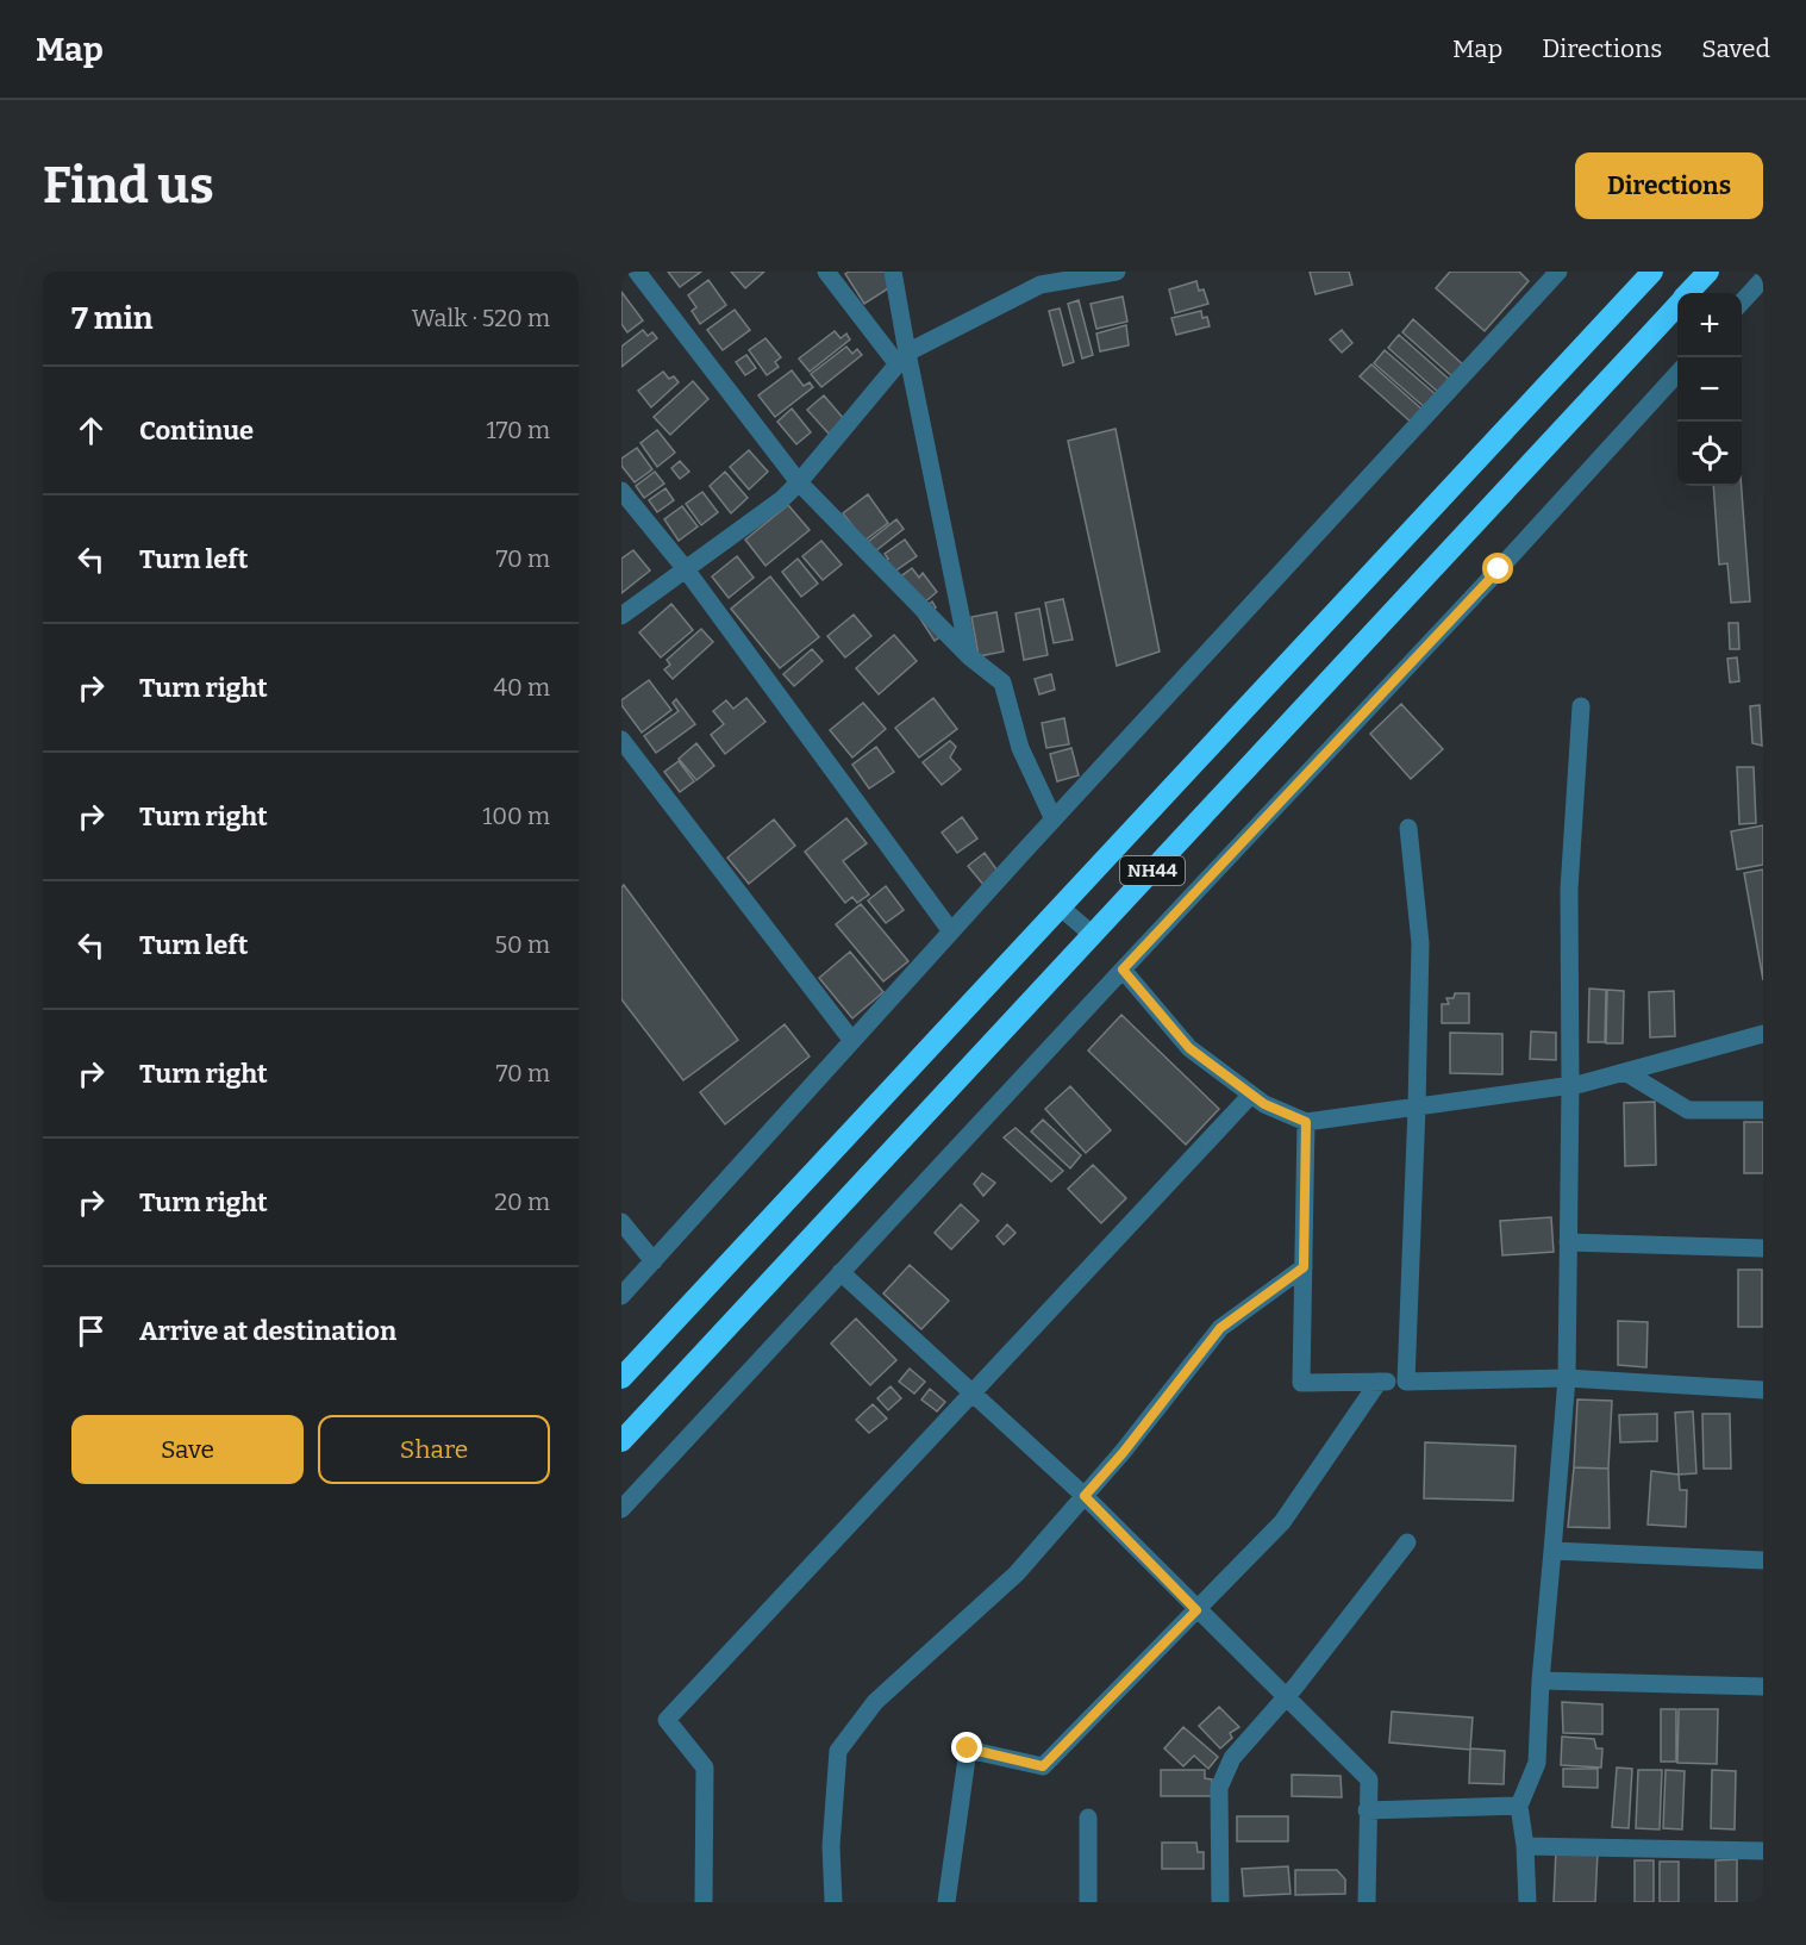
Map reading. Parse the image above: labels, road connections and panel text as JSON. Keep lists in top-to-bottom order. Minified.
{"streets":{"highway":["NH44"]},"page":{"header":"Map","nav":["Map","Directions","Saved"],"buttons":["Directions",["Save","Share"]],"title":"Find us","heading":["7 min","Walk · 520 m"],"map_buttons":["+","−"],"list":[["Continue","170 m"],["Turn left","70 m"],["Turn right","40 m"],["Turn right","100 m"],["Turn left","50 m"],["Turn right","70 m"],["Turn right","20 m"],"Arrive at destination"]}}
